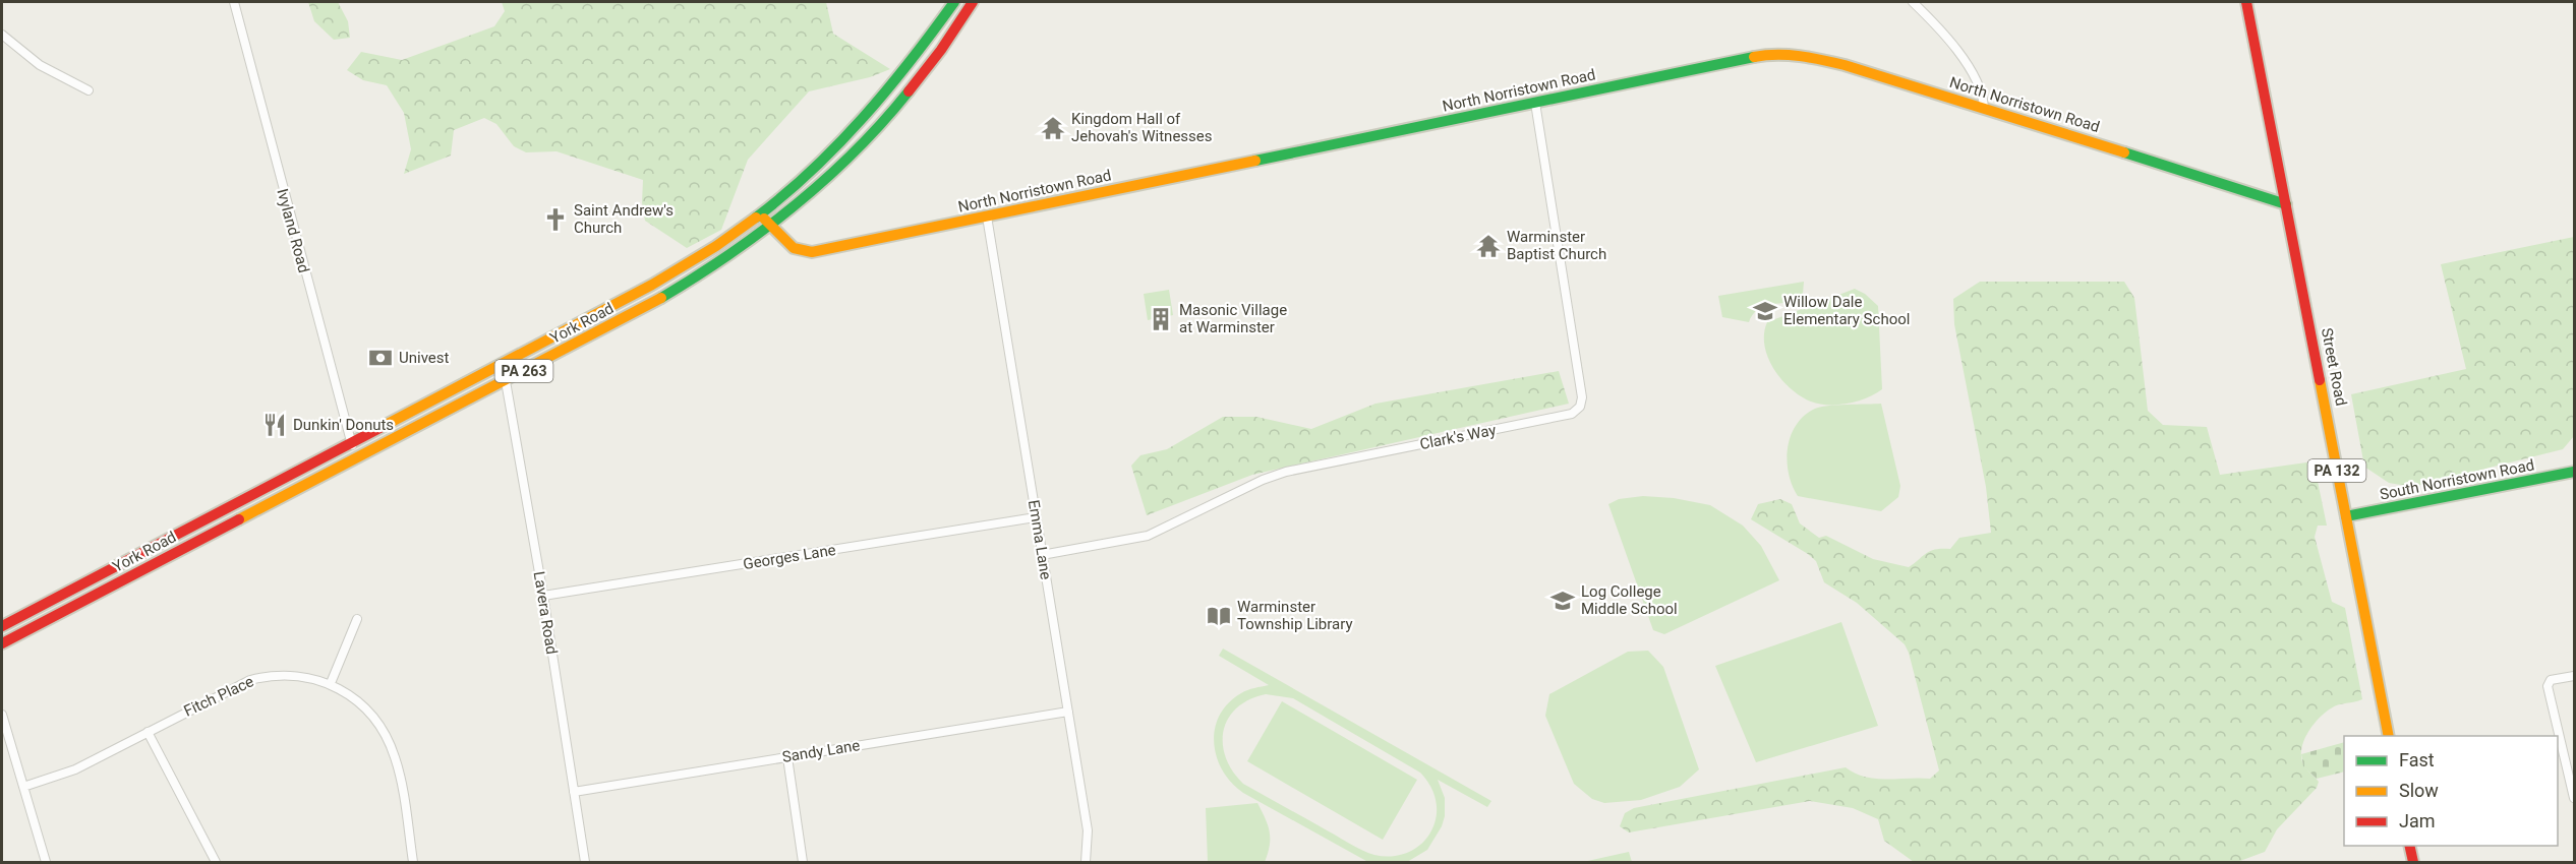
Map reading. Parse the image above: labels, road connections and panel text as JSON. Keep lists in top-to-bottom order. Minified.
{"streets":{"main road":["North Norristown Road","York Road","Street Road","PA 263","PA 132","South Norristown Road"],"street":["Ivyland Road","Clark's Way","Emma Lane","Georges Lane","Lavera Road","Fitch Place","Sandy Lane"]},"crossings":[["North Norristown Road","York Road"],["North Norristown Road","Street Road"],["North Norristown Road","Clark's Way"],["North Norristown Road","Emma Lane"],["Ivyland Road","York Road"],["York Road","Lavera Road"],["Street Road","South Norristown Road"],["Clark's Way","Emma Lane"],["Emma Lane","Georges Lane"],["Emma Lane","Sandy Lane"],["Georges Lane","Lavera Road"],["Lavera Road","Sandy Lane"]],"places":{"temple":["Kingdom Hall of Jehovah's Witnesses","Warminster Baptist Church"],"church":["Saint Andrew's Church"],"school or university":["Willow Dale Elementary School","Log College Middle School"],"building":["Masonic Village at Warminster"],"bank":["Univest"],"restaurant":["Dunkin' Donuts"],"library":["Warminster Township Library"]},"legend":["Fast","Slow","Jam"]}
